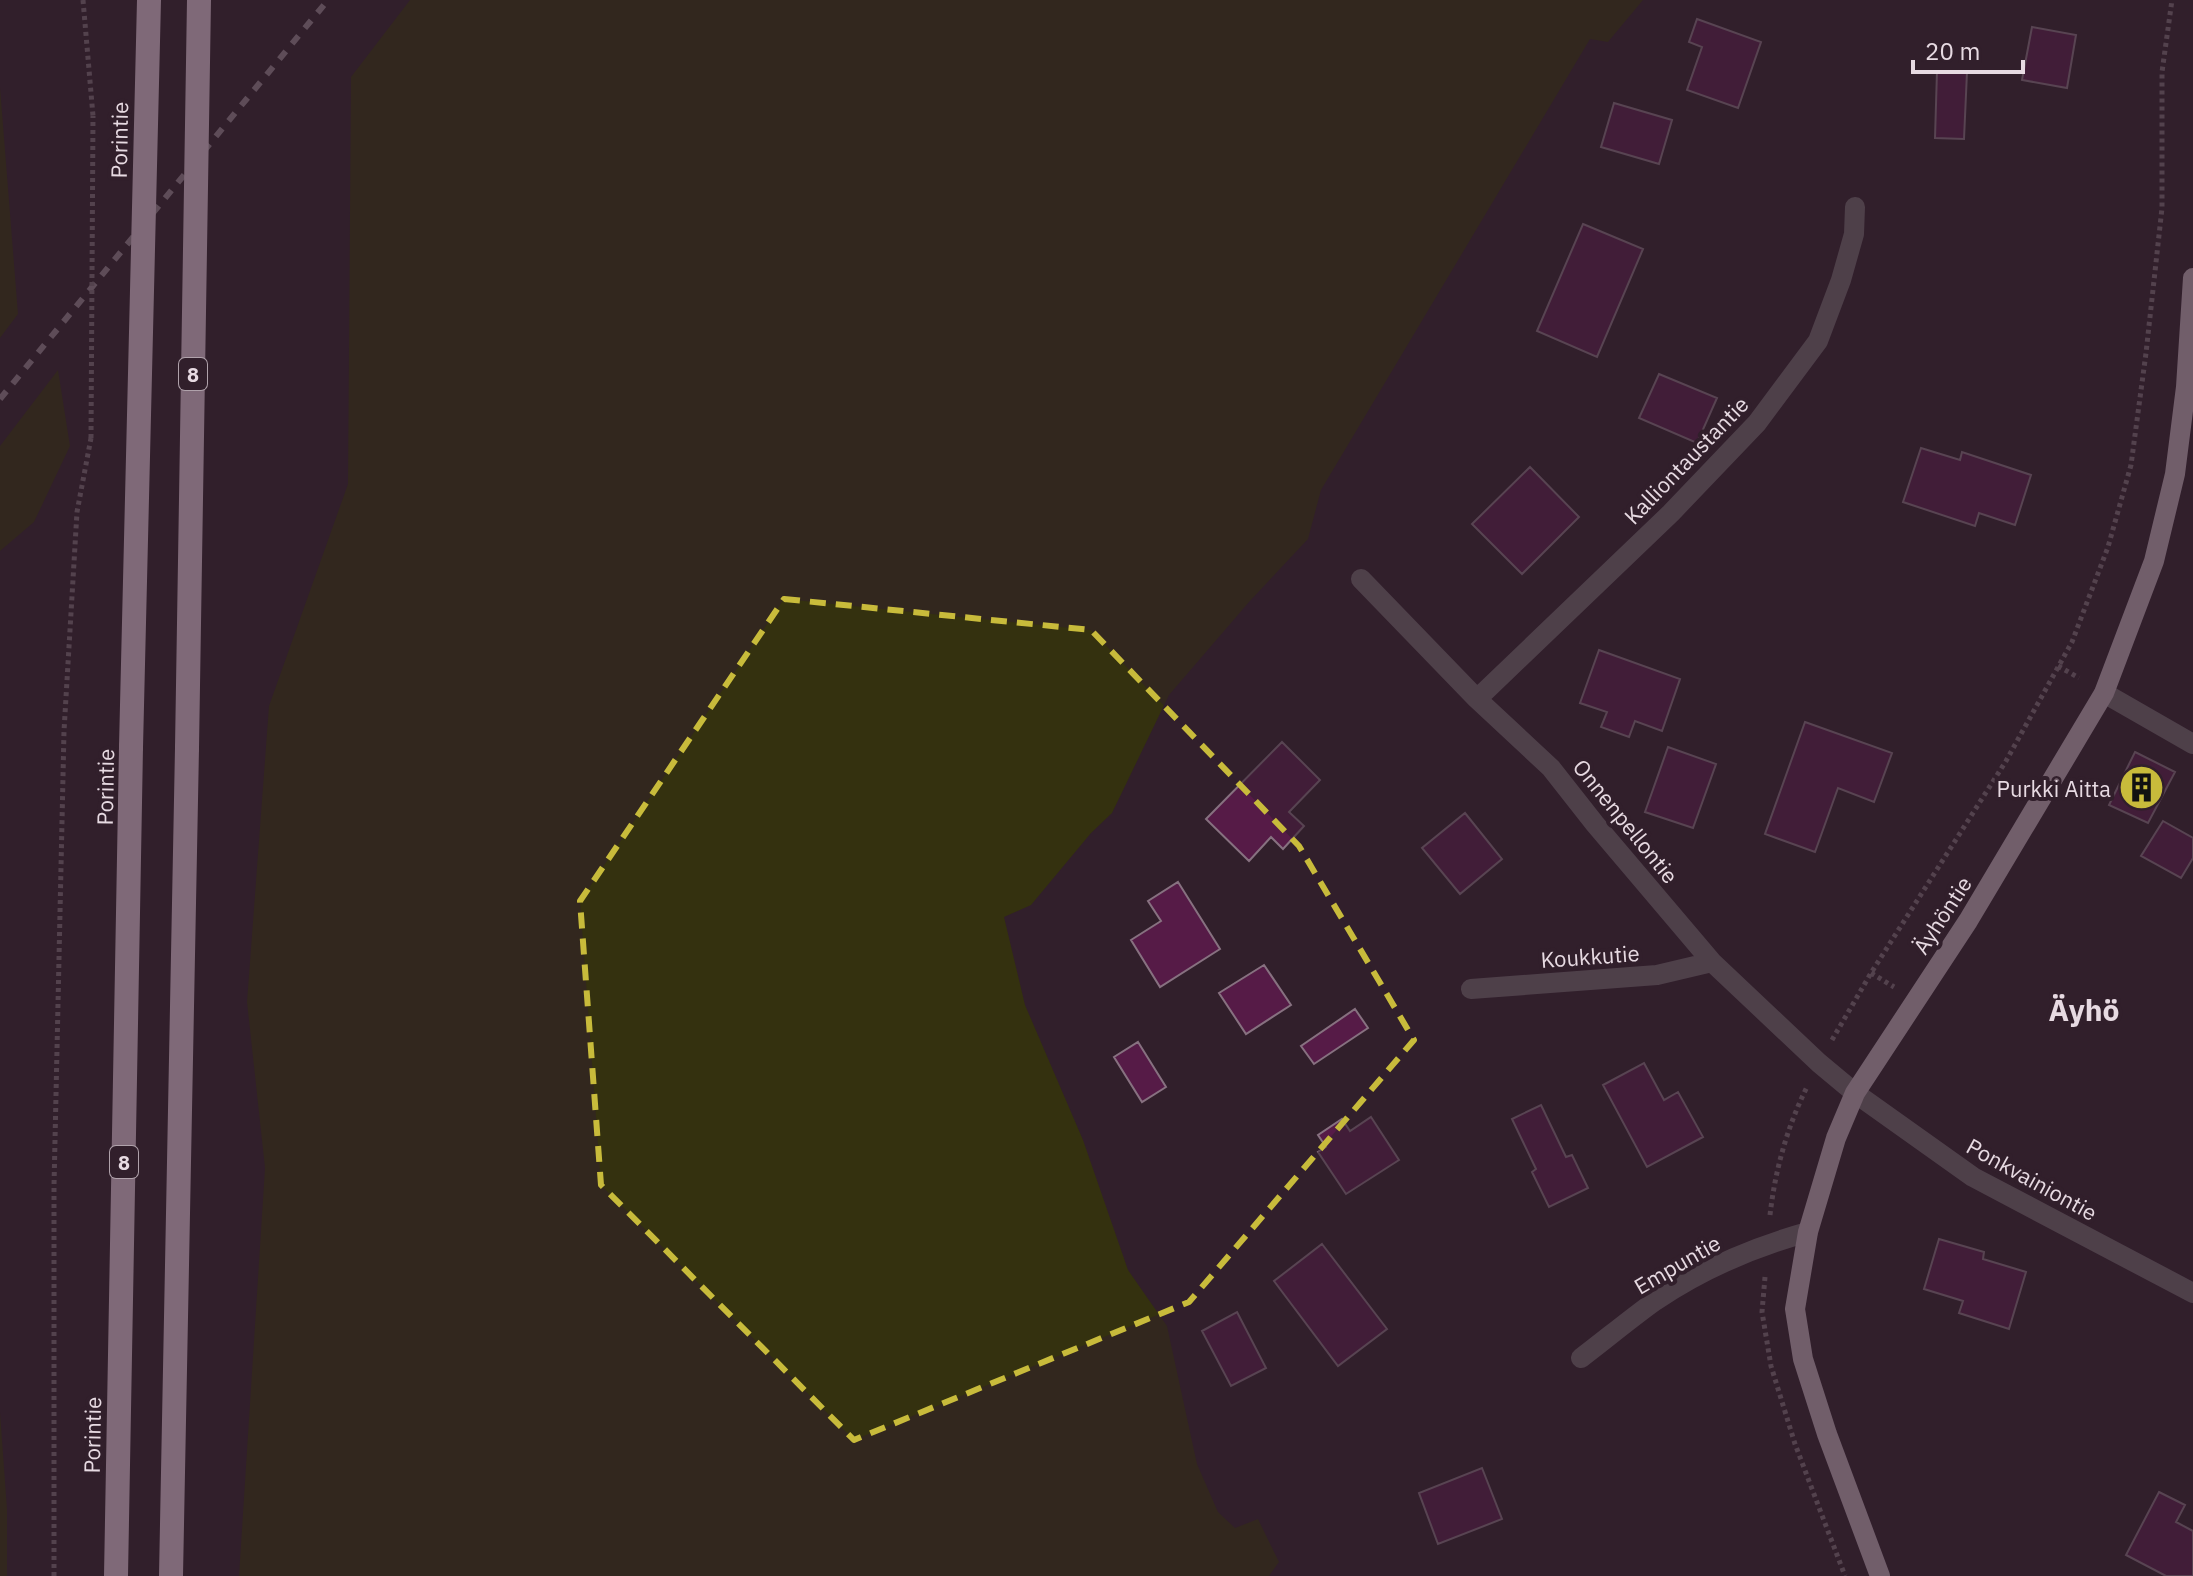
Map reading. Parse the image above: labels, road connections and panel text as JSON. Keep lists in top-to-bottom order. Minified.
{"streets":{"highway":["Porintie","8"],"main road":["Äyhöntie"],"street":["Kalliontaustantie","Onnenpellontie","Koukkutie","Ponkvainiontie","Empuntie"]},"crossings":[["Kalliontaustantie","Onnenpellontie"],["Onnenpellontie","Äyhöntie"],["Onnenpellontie","Koukkutie"],["Onnenpellontie","Ponkvainiontie"],["Äyhöntie","Ponkvainiontie"],["Äyhöntie","Empuntie"]],"districts":["Äyhö"],"places":{"building":["Purkki Aitta"]},"scale_bar":"20 m"}
